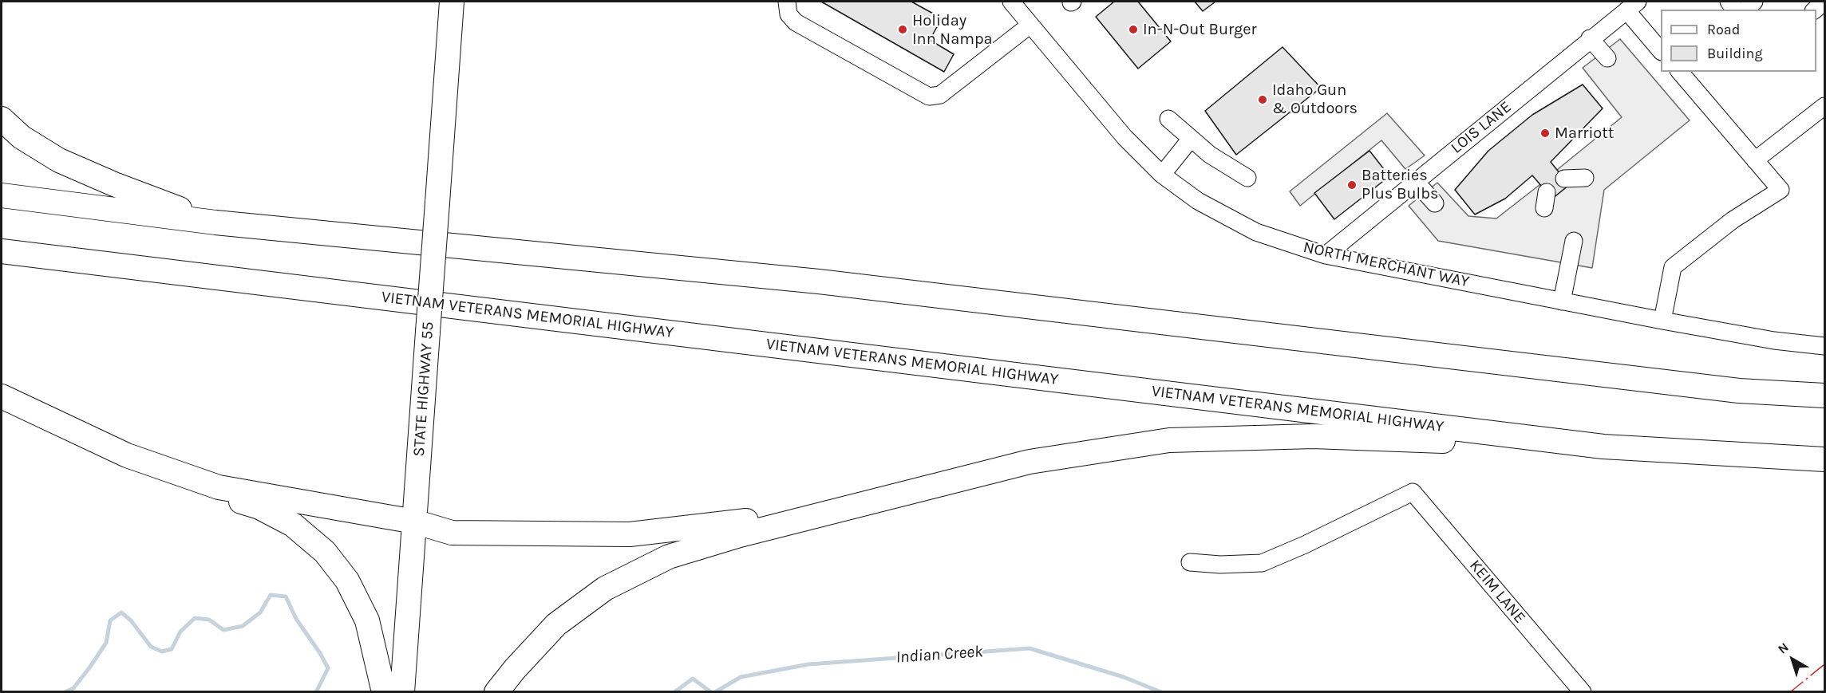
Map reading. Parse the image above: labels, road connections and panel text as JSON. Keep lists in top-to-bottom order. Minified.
{"streets":{"highway":["VIETNAM VETERANS MEMORIAL HIGHWAY","STATE HIGHWAY 55"],"street":["LOIS LANE","NORTH MERCHANT WAY","KEIM LANE"]},"crossings":[["LOIS LANE","NORTH MERCHANT WAY"]],"water":["Indian Creek"],"places":["Holiday Inn Nampa","In-N-Out Burger","Idaho Gun & Outdoors","Marriott","Batteries Plus Bulbs"],"legend":["Road","Building"],"north":"top left"}
